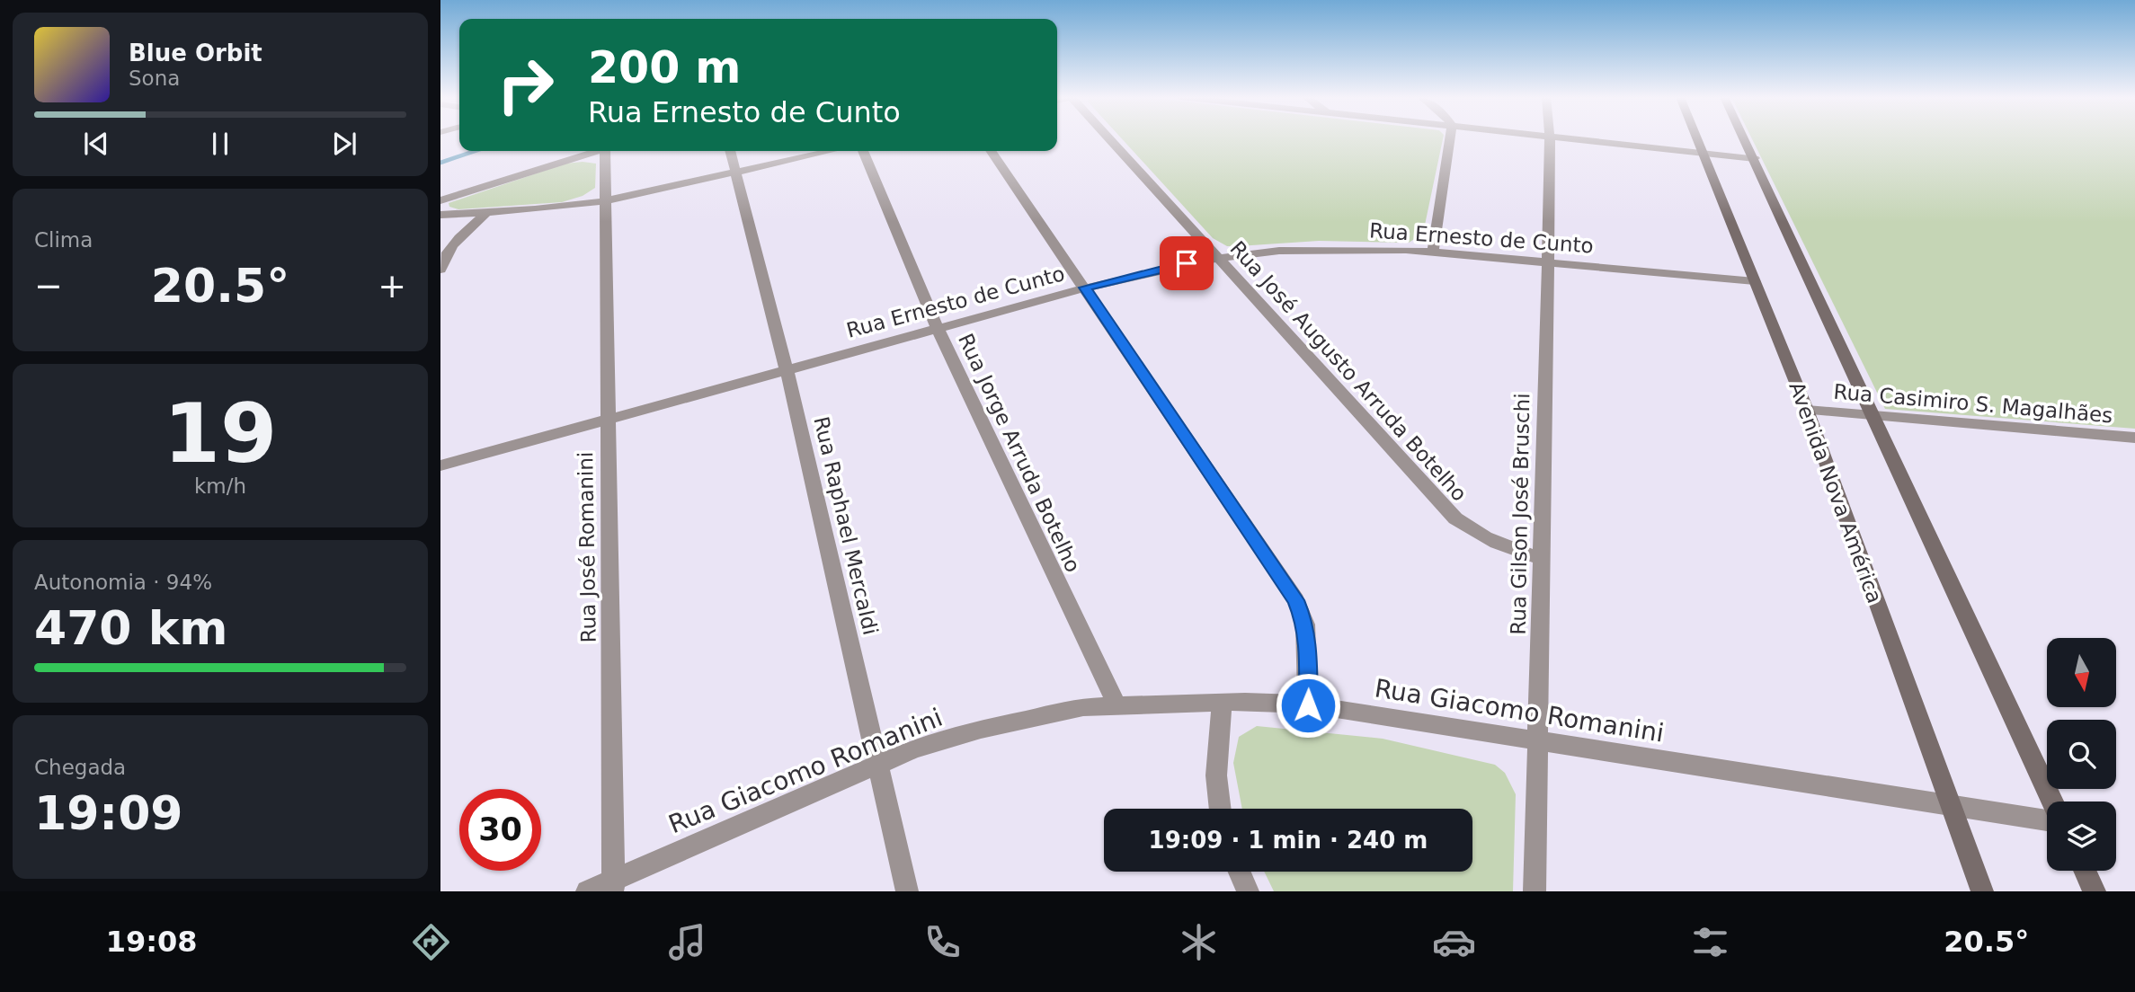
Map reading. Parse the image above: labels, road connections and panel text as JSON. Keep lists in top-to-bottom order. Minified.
{"streets":{"street":["Rua Ernesto de Cunto","Rua José Augusto Arruda Botelho","Rua Casimiro S. Magalhães","Rua Jorge Arruda Botelho","Avenida Nova América","Rua Gilson José Bruschi","Rua Raphael Mercaldi","Rua José Romanini","Rua Giacomo Romanini"]},"crossings":[["Rua Ernesto de Cunto","Rua José Augusto Arruda Botelho"],["Rua Ernesto de Cunto","Rua Jorge Arruda Botelho"],["Rua Ernesto de Cunto","Avenida Nova América"],["Rua Ernesto de Cunto","Rua Gilson José Bruschi"],["Rua Ernesto de Cunto","Rua Raphael Mercaldi"],["Rua Ernesto de Cunto","Rua José Romanini"],["Rua José Augusto Arruda Botelho","Rua Gilson José Bruschi"],["Rua Casimiro S. Magalhães","Avenida Nova América"],["Rua Jorge Arruda Botelho","Rua Giacomo Romanini"],["Avenida Nova América","Rua Giacomo Romanini"],["Rua Gilson José Bruschi","Rua Giacomo Romanini"],["Rua Raphael Mercaldi","Rua Giacomo Romanini"],["Rua José Romanini","Rua Giacomo Romanini"]],"north":"bottom","page":{"turn":["200 m","Rua Ernesto de Cunto"],"song":["Blue Orbit","Sona"],"tile":["Clima",["19","km/h"],["Autonomia · 94%","470 km"],["Chegada","19:09"]],"heat":["−","20.5°","+"],"limit":"30","trip":"19:09 · 1 min · 240 m","tabs":["19:08","20.5°"]}}
